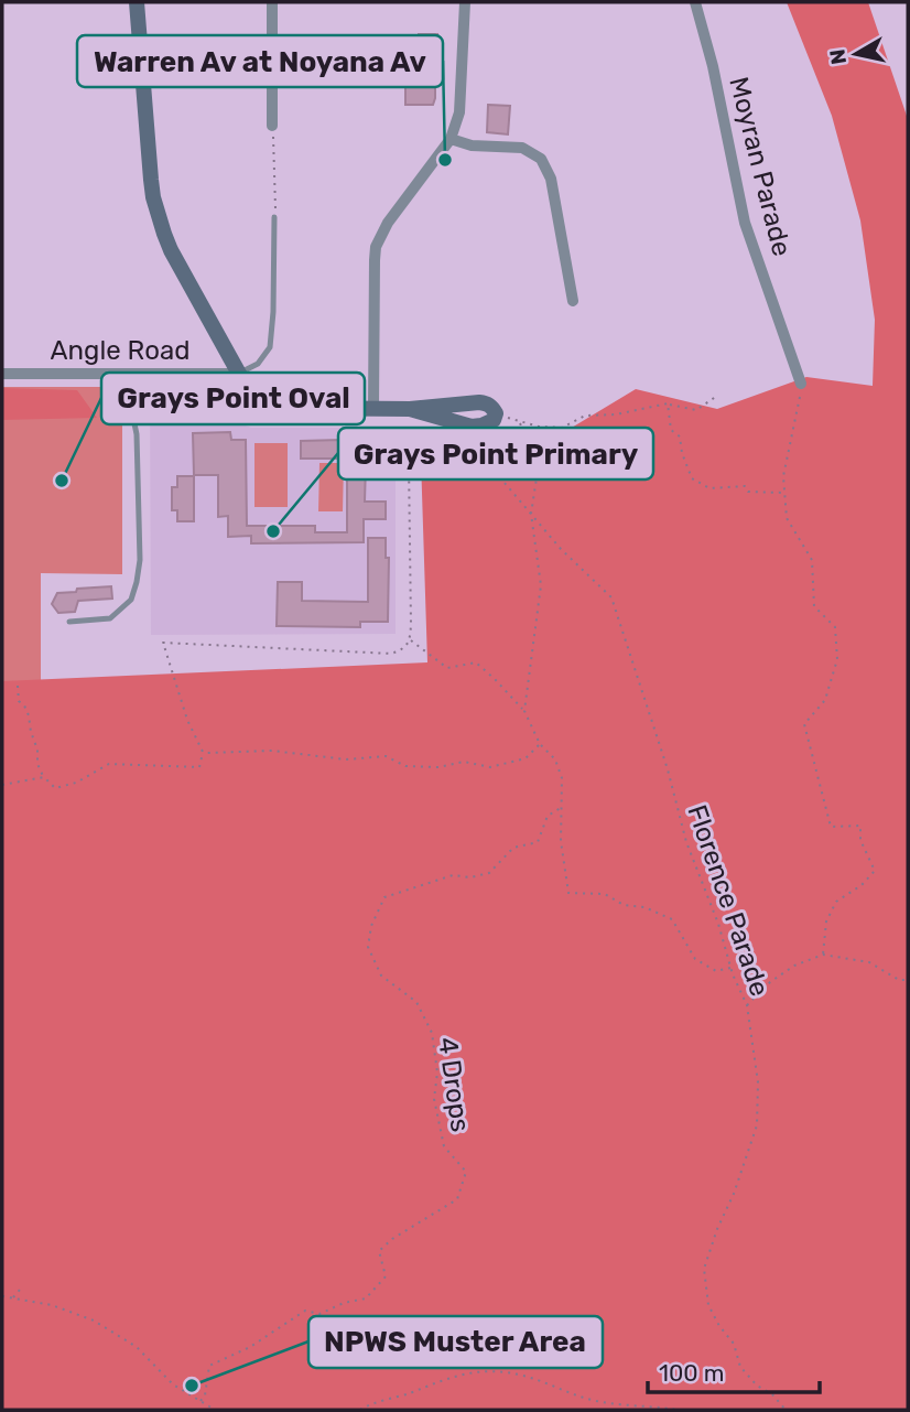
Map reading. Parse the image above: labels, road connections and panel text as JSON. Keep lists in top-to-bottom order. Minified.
{"streets":{"street":["Moyran Parade","Angle Road"],"path":["Florence Parade","4 Drops"]},"places":["Warren Av at Noyana Av","Grays Point Oval","Grays Point Primary","NPWS Muster Area"],"scale_bar":"100 m","north":"left"}
